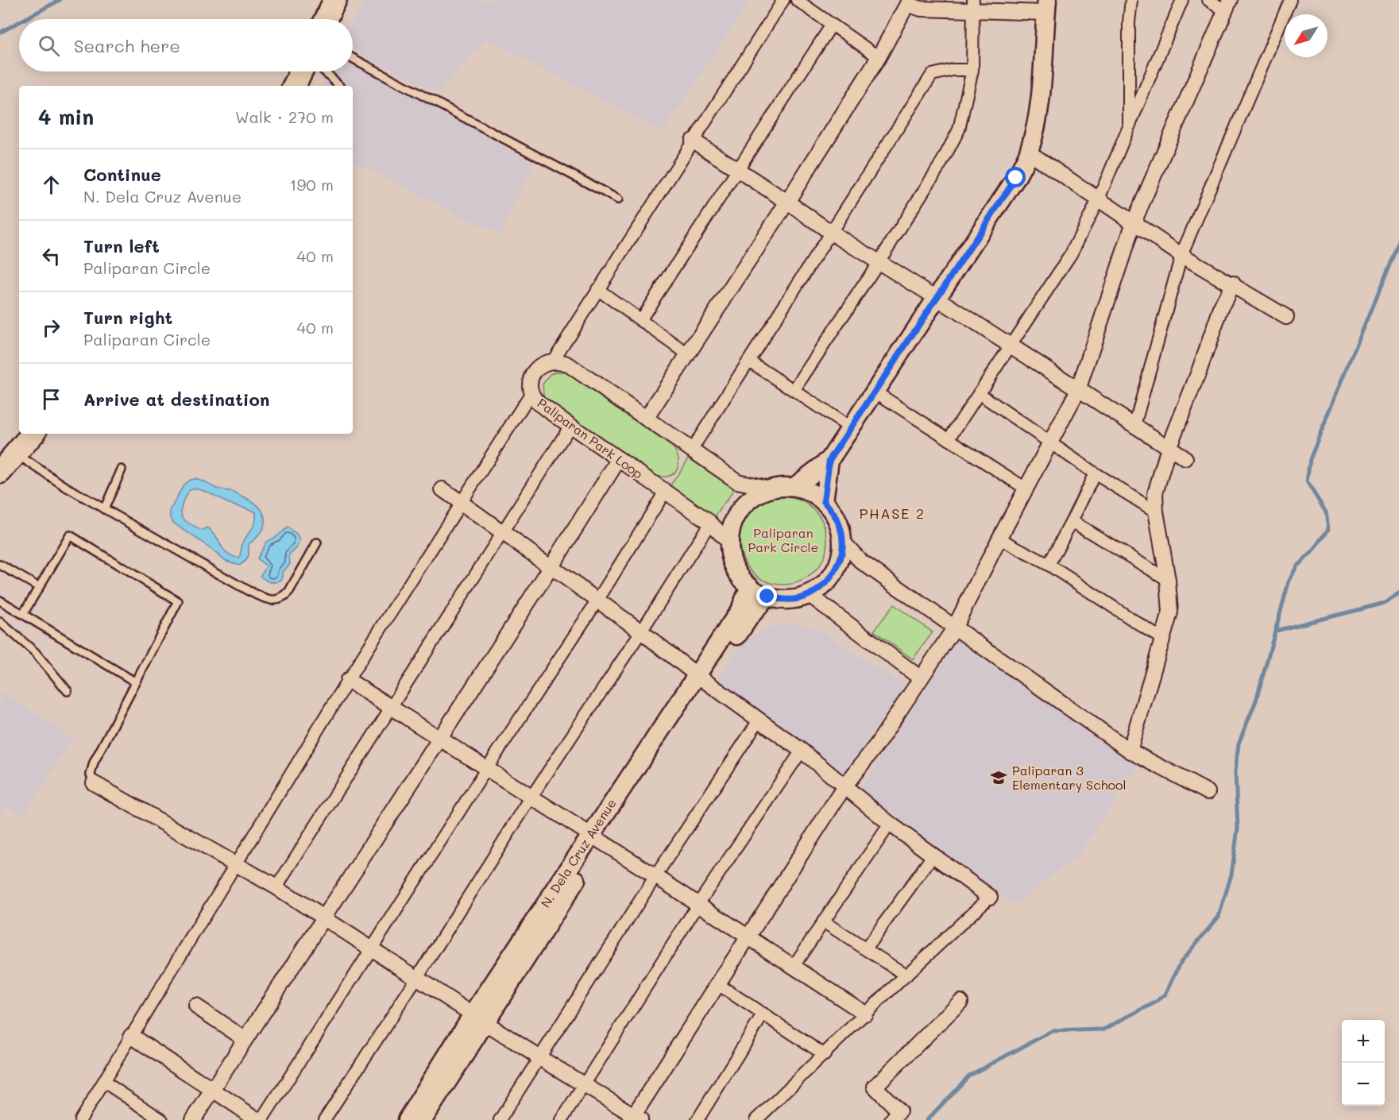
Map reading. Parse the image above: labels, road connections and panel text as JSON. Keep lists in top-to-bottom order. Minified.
{"streets":{"street":["Paliparan Park Loop","N. Dela Cruz Avenue"]},"crossings":[["Paliparan Park Loop","N. Dela Cruz Avenue"]],"districts":["PHASE 2"],"parks":["Paliparan Park Circle"],"places":{"school or university":["Paliparan 3 Elementary School"]},"north":"bottom left","page":{"search":"Search here","heading":["4 min","Walk · 270 m"],"list":[["Continue","N. Dela Cruz Avenue","190 m"],["Turn left","Paliparan Circle","40 m"],["Turn right","Paliparan Circle","40 m"],"Arrive at destination"],"map_buttons":["+","−"]}}
